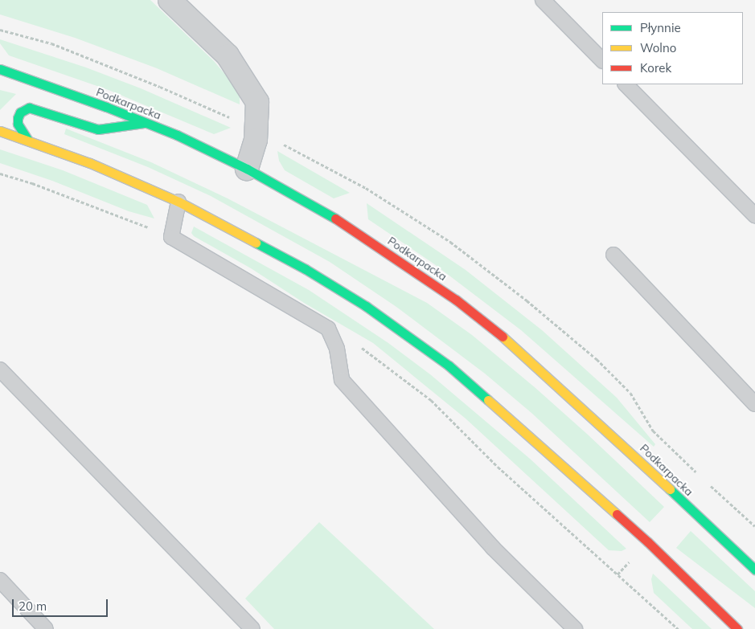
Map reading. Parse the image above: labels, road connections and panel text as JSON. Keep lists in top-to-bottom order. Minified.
{"streets":{"highway":["Podkarpacka"]},"legend":["Płynnie","Wolno","Korek"],"scale_bar":"20 m"}
